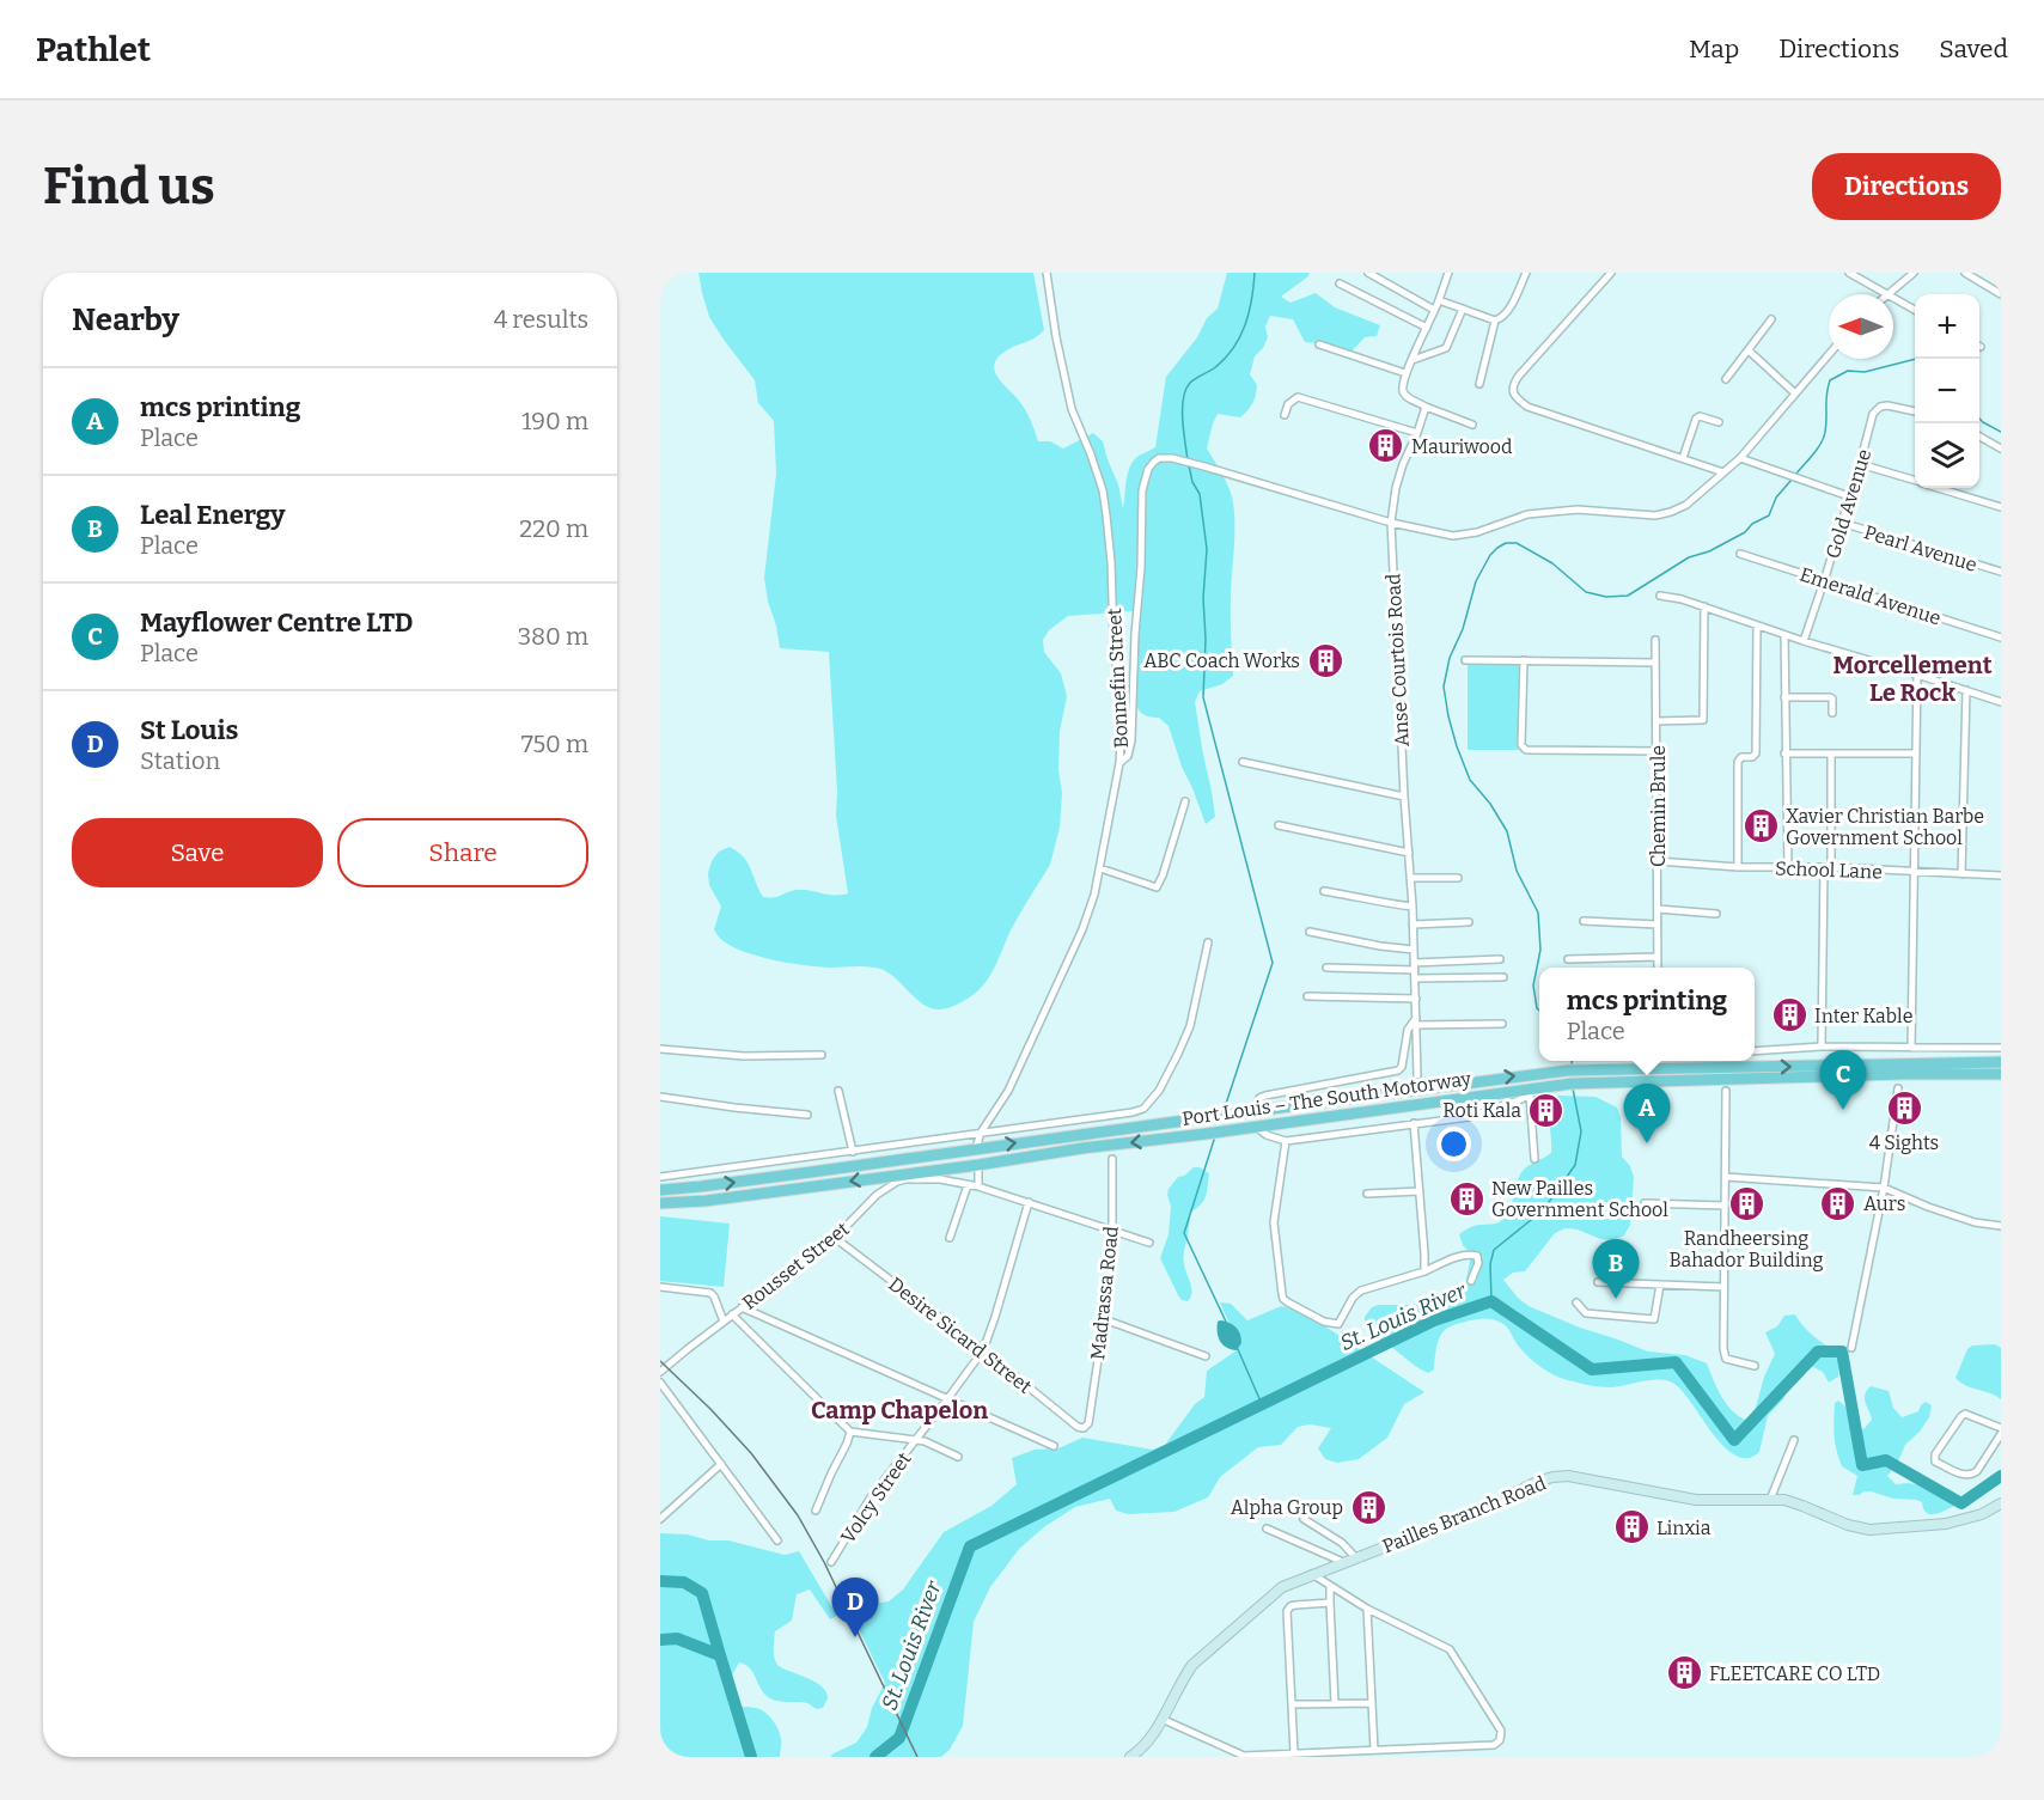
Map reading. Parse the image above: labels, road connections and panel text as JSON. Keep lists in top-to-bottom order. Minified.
{"streets":{"highway":["Port Louis – The South Motorway"],"main road":["Pailles Branch Road"],"street":["Gold Avenue","Pearl Avenue","Emerald Avenue","Anse Courtois Road","Bonnefin Street","Chemin Brule","School Lane","Rousset Street","Madrassa Road","Desire Sicard Street","Volcy Street"]},"crossings":[["Gold Avenue","Pearl Avenue"],["Gold Avenue","Emerald Avenue"],["Bonnefin Street","Port Louis – The South Motorway"],["Chemin Brule","School Lane"],["Rousset Street","Madrassa Road"],["Rousset Street","Desire Sicard Street"],["Rousset Street","Volcy Street"],["Madrassa Road","Desire Sicard Street"],["Desire Sicard Street","Volcy Street"]],"districts":["Morcellement Le Rock","Camp Chapelon"],"water":["St. Louis River"],"places":{"building":["Mauriwood","ABC Coach Works","Xavier Christian Barbe Government School","Inter Kable","4 Sights","Roti Kala","New Pailles Government School","Aurs","Randheersing Bahador Building","Alpha Group","Linxia","FLEETCARE CO LTD"]},"north":"left","page":{"header":"Pathlet","nav":["Map","Directions","Saved"],"buttons":["Directions",["Save","Share"]],"title":"Find us","heading":["Nearby","4 results"],"map_buttons":["+","−"],"list":[{"mark":"A","name":"mcs printing","note":"Place","value":"190 m"},{"mark":"B","name":"Leal Energy","note":"Place","value":"220 m"},{"mark":"C","name":"Mayflower Centre LTD","note":"Place","value":"380 m"},{"mark":"D","name":"St Louis","note":"Station","value":"750 m"}],"popup":["mcs printing","Place"],"pins":["C","A","B","D"]}}
